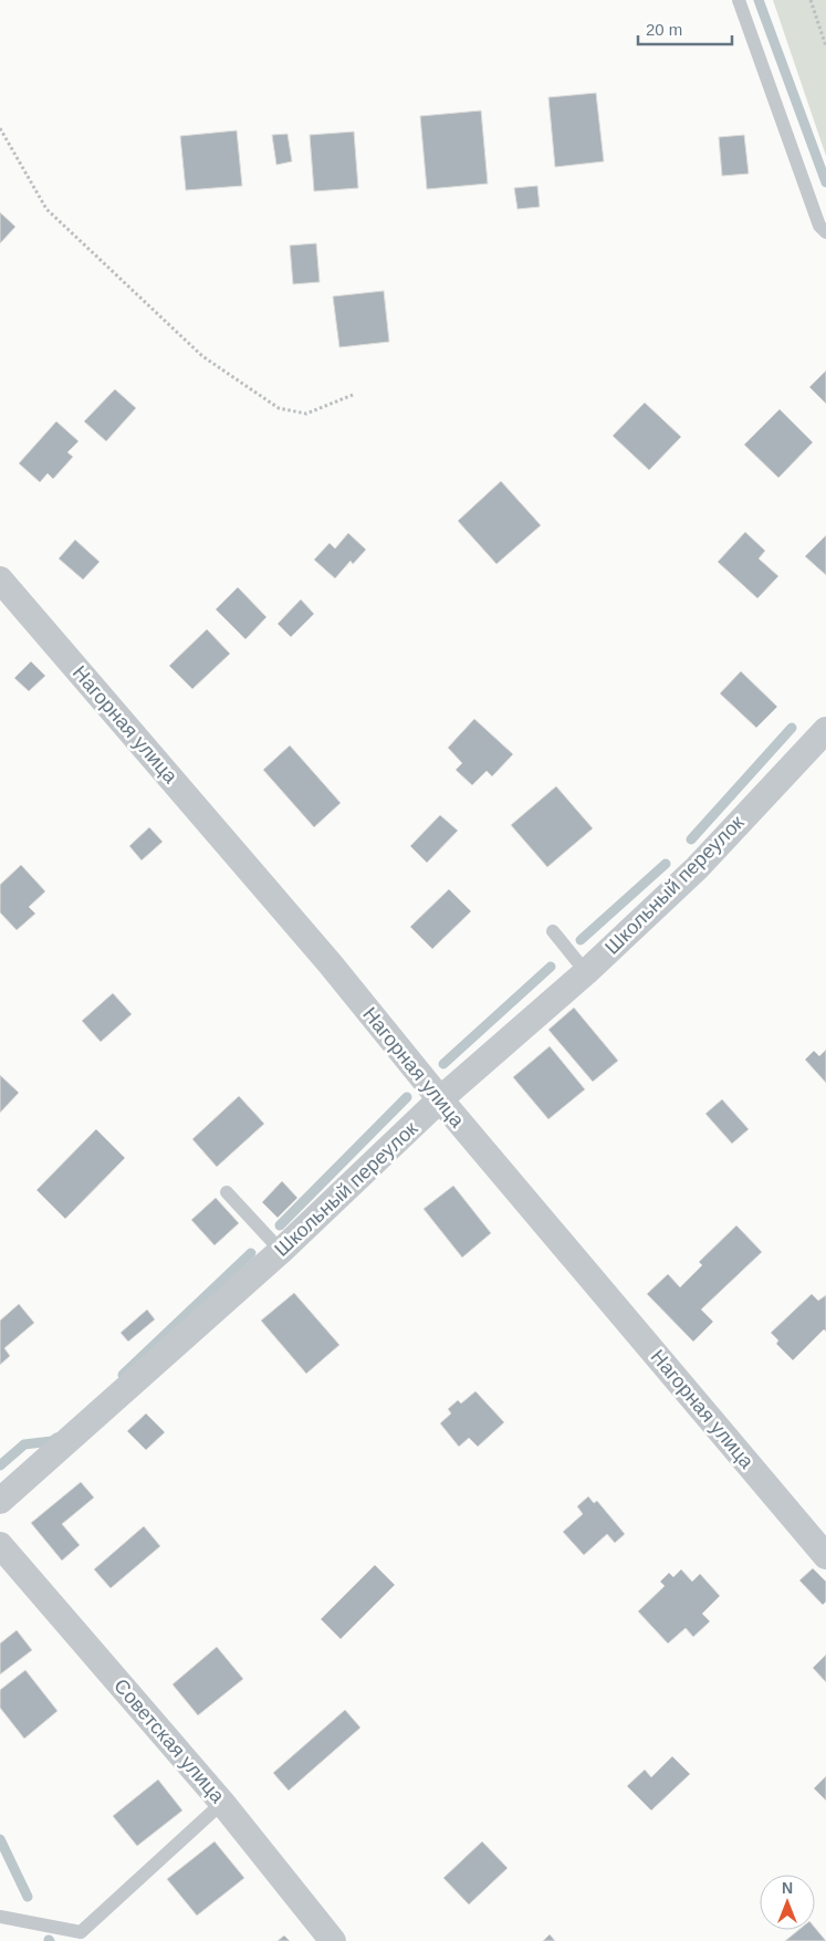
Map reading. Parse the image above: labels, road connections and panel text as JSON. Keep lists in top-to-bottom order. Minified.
{"streets":{"street":["Нагорная улица","Школьный переулок","Советская улица"]},"crossings":[["Нагорная улица","Школьный переулок"]],"scale_bar":"20 m","north":"top"}
